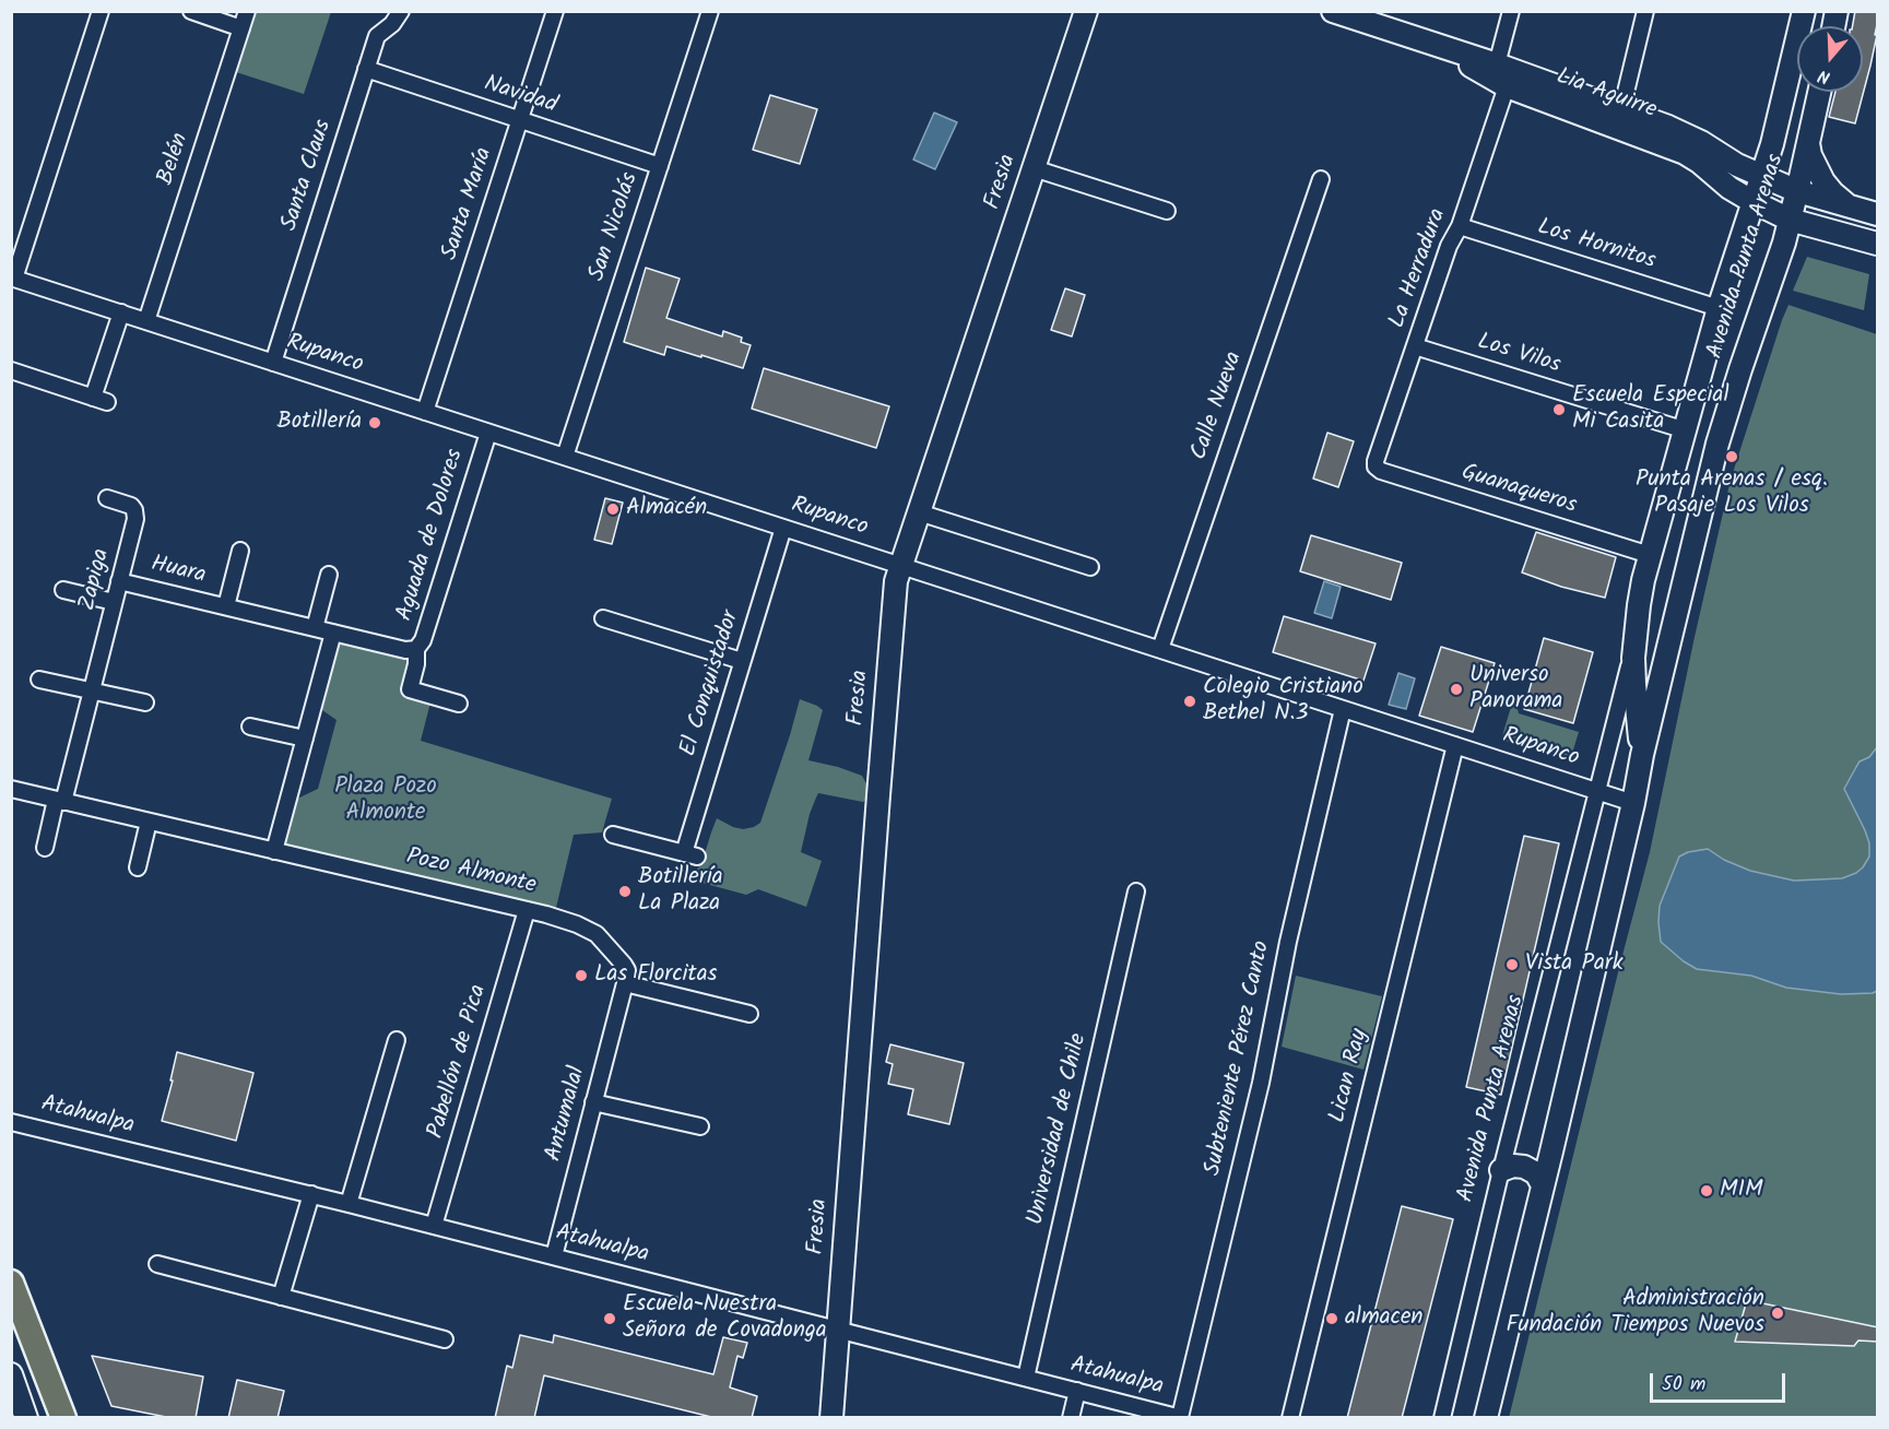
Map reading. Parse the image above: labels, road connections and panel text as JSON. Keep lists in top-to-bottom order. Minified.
{"streets":{"main road":["Lia Aguirre","Fresia","Avenida Punta Arenas"],"street":["Navidad","Belén","Santa Claus","Santa María","San Nicolás","Los Hornitos","La Herradura","Rupanco","Los Vilos","Calle Nueva","Guanaqueros","Aguada de Dolores","Huara","Zapiga","El Conquistador","Pozo Almonte","Subteniente Pérez Canto","Pabellón de Pica","Lican Ray","Antumalal","Atahualpa","Universidad de Chile"]},"crossings":[["Lia Aguirre","Avenida Punta Arenas"],["Lia Aguirre","La Herradura"],["Navidad","Santa Claus"],["Navidad","Santa María"],["Navidad","San Nicolás"],["Belén","Rupanco"],["Santa Claus","Rupanco"],["Fresia","Rupanco"],["Fresia","Atahualpa"],["Santa María","Rupanco"],["San Nicolás","Rupanco"],["Los Hornitos","Avenida Punta Arenas"],["Los Hornitos","La Herradura"],["Avenida Punta Arenas","Rupanco"],["Avenida Punta Arenas","Los Vilos"],["Avenida Punta Arenas","Guanaqueros"],["La Herradura","Los Vilos"],["La Herradura","Guanaqueros"],["Rupanco","Calle Nueva"],["Rupanco","Aguada de Dolores"],["Rupanco","El Conquistador"],["Rupanco","Subteniente Pérez Canto"],["Rupanco","Lican Ray"],["Aguada de Dolores","Huara"],["Huara","Zapiga"],["Zapiga","Pozo Almonte"],["Pozo Almonte","Pabellón de Pica"],["Pozo Almonte","Antumalal"],["Subteniente Pérez Canto","Atahualpa"],["Pabellón de Pica","Atahualpa"],["Antumalal","Atahualpa"],["Atahualpa","Universidad de Chile"]],"parks":["Plaza Pozo Almonte"],"places":["Escuela Especial Mi Casita","Botillería","Punta Arenas / esq. Pasaje Los Vilos","Almacén","Universo Panorama","Colegio Cristiano Bethel N.3","Botillería La Plaza","Vista Park","Las Florcitas","MIM","Administración Fundación Tiempos Nuevos","Escuela Nuestra Señora de Covadonga","almacen"],"scale_bar":"50 m","north":"bottom"}
